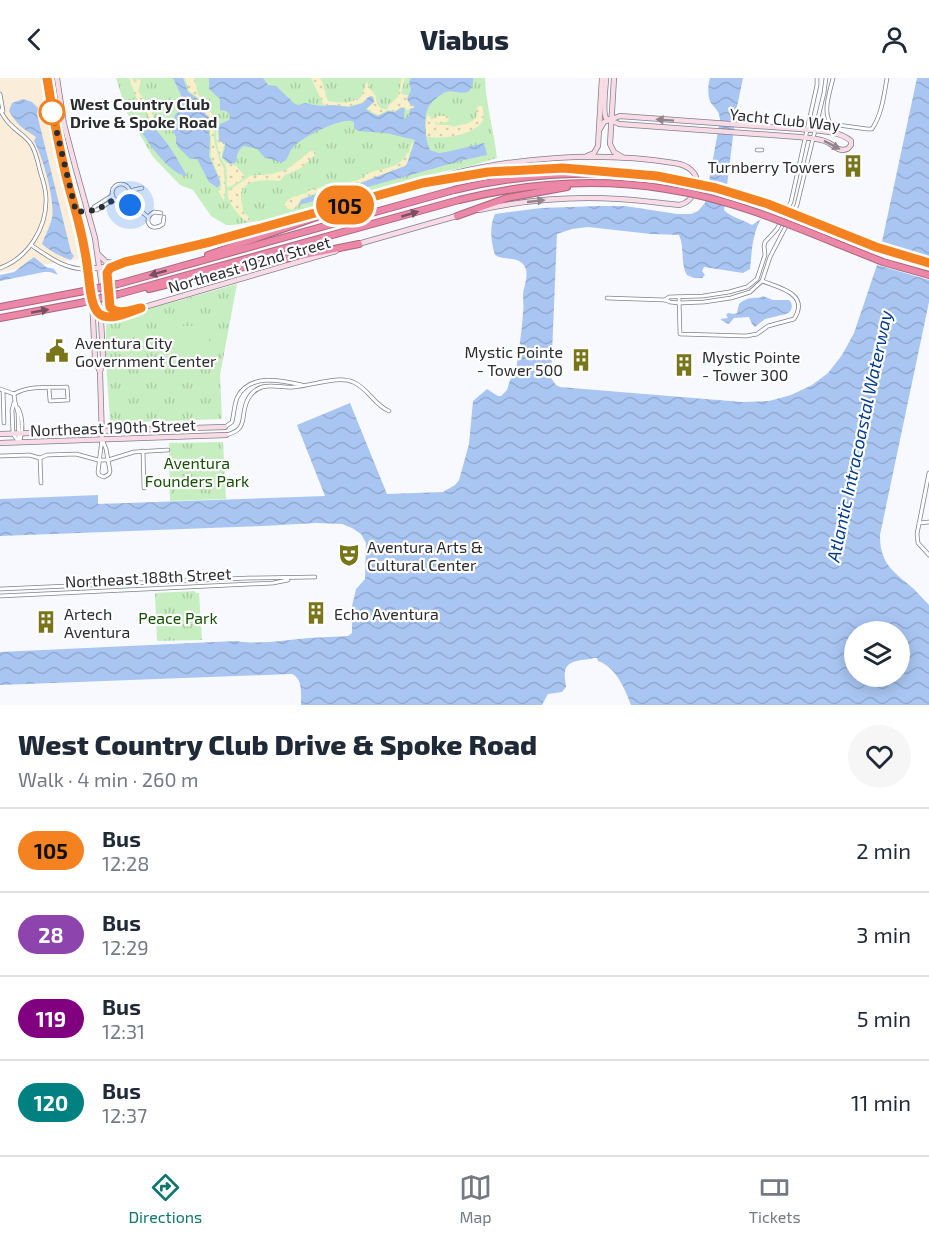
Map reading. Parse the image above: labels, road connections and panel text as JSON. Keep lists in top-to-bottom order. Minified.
{"streets":{"street":["Yacht Club Way","Northeast 192nd Street","Northeast 190th Street","Northeast 188th Street"]},"water":["Atlantic Intracoastal Waterway"],"parks":["Aventura Founders Park","Peace Park"],"places":{"other":["West Country Club Drive & Spoke Road"],"building":["Turnberry Towers","Mystic Pointe - Tower 500","Mystic Pointe - Tower 300","Echo Aventura","Artech Aventura"],"public building":["Aventura City Government Center"],"theatre":["Aventura Arts & Cultural Center"]},"lines":["bus line 105"],"page":{"header":"Viabus","on_map":"105","heading":["West Country Club Drive & Spoke Road","Walk · 4 min · 260 m"],"list":[{"mark":"105","name":"Bus","note":"12:28","value":"2 min"},{"mark":"28","name":"Bus","note":"12:29","value":"3 min"},{"mark":"119","name":"Bus","note":"12:31","value":"5 min"},{"mark":"120","name":"Bus","note":"12:37","value":"11 min"}],"tabs":["Directions","Map","Tickets"]}}
